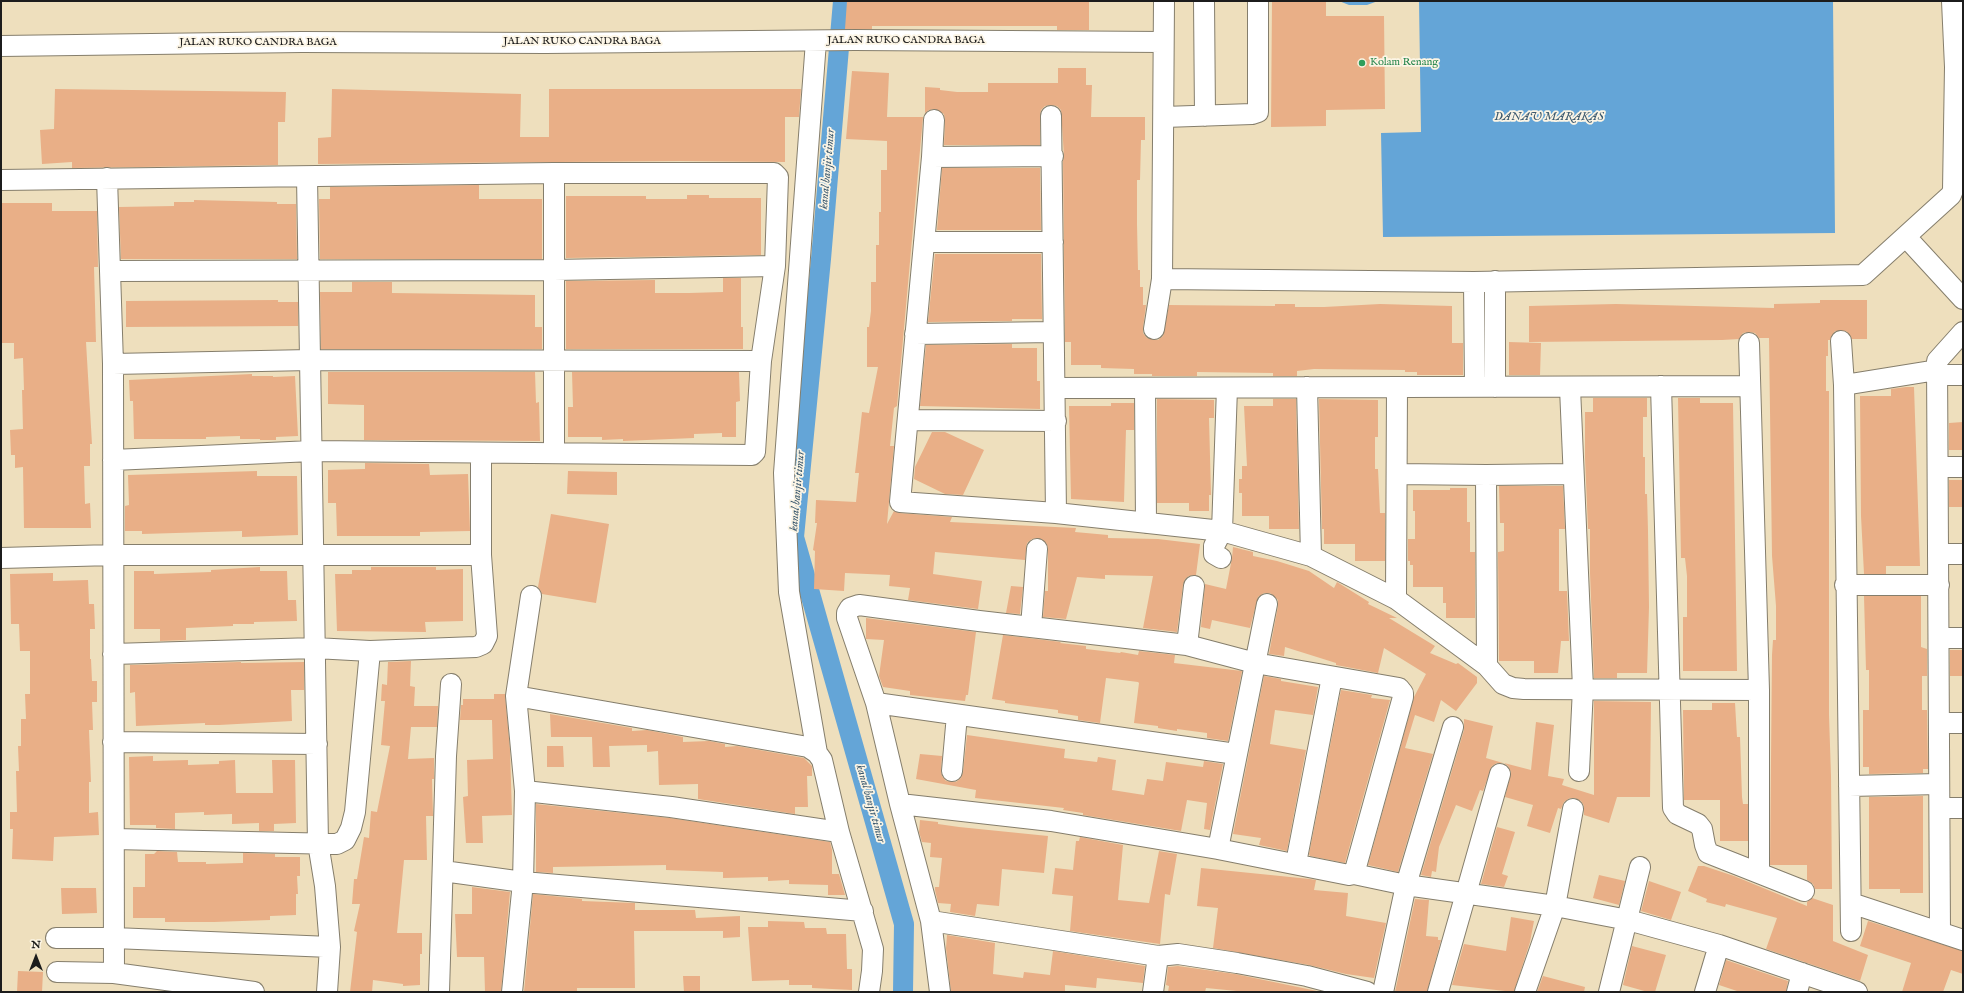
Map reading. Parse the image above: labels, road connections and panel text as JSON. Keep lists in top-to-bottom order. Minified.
{"streets":{"street":["JALAN RUKO CANDRA BAGA"]},"water":["DANAU MARAKAS","kanal banjir timur"],"places":["Kolam Renang"],"north":"top"}
